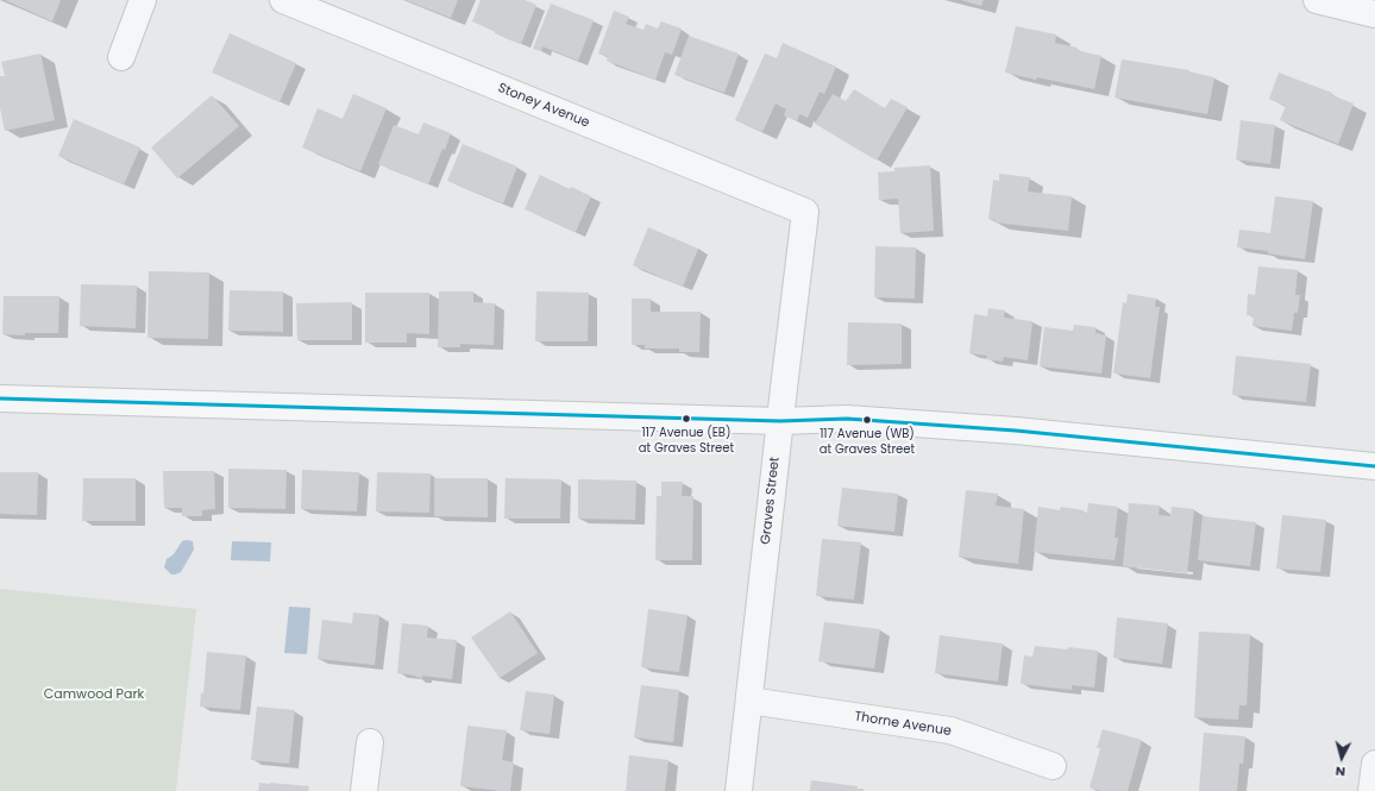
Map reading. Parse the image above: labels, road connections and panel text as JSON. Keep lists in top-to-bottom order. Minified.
{"streets":{"street":["Stoney Avenue","Graves Street","Thorne Avenue"]},"crossings":[["Stoney Avenue","Graves Street"],["Graves Street","Thorne Avenue"]],"parks":["Camwood Park"],"places":["117 Avenue (EB) at Graves Street","117 Avenue (WB) at Graves Street"],"north":"bottom"}
